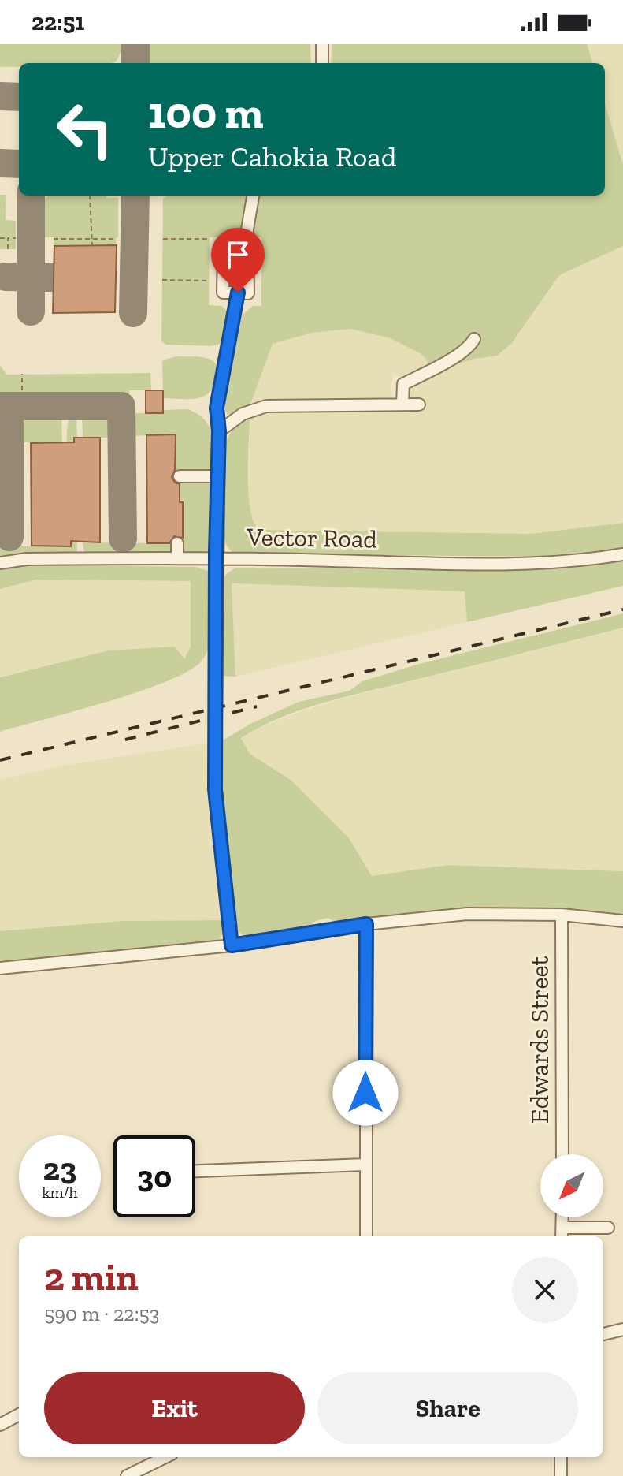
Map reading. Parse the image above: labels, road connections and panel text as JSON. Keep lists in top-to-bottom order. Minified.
{"streets":{"street":["Vector Road","Edwards Street"]},"north":"bottom left","page":{"status":"22:51","turn":["100 m","Upper Cahokia Road"],"speed":"23 km/h","limit":"30","heading":["2 min","590 m · 22:53"],"buttons":["Exit","Share"]}}
